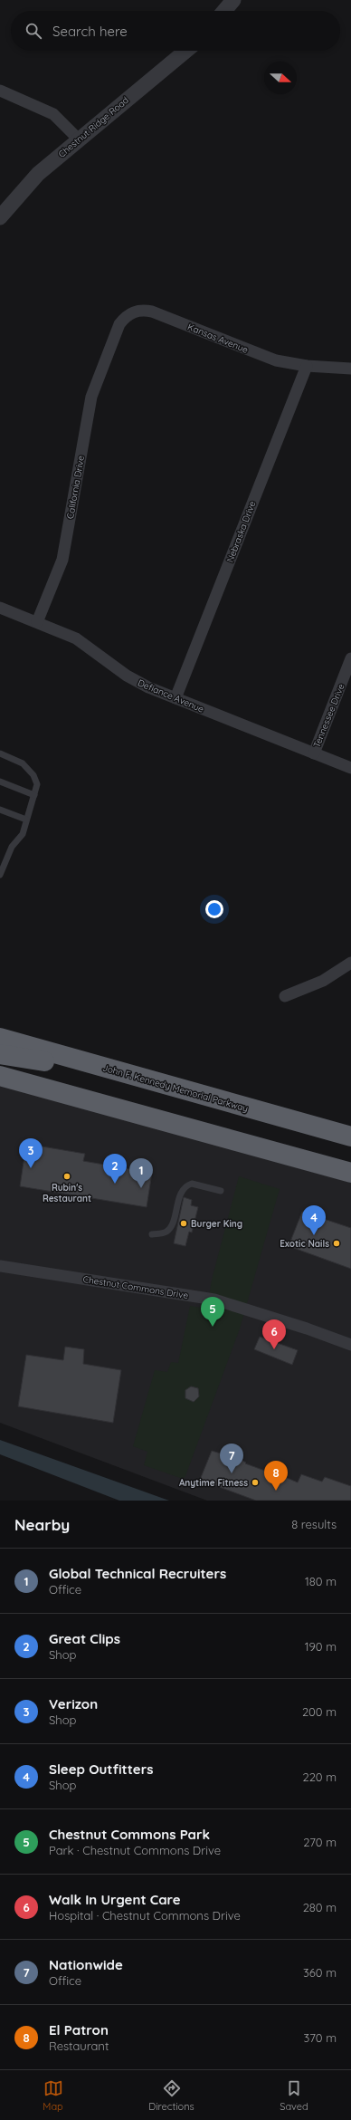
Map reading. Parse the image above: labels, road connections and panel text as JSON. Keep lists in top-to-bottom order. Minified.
{"streets":{"highway":["John F. Kennedy Memorial Parkway"],"street":["Chestnut Ridge Road","Kansas Avenue","California Drive","Nebraska Drive","Defiance Avenue","Tennessee Drive","Chestnut Commons Drive"]},"crossings":[["Kansas Avenue","California Drive"],["Kansas Avenue","Nebraska Drive"],["California Drive","Defiance Avenue"],["Nebraska Drive","Defiance Avenue"],["Defiance Avenue","Tennessee Drive"]],"places":["Rubin's Restaurant","Burger King","Exotic Nails","Anytime Fitness"],"north":"right","page":{"search":"Search here","pins":["3","2","1","4","5","6","7","8"],"heading":["Nearby","8 results"],"list":[{"mark":"1","name":"Global Technical Recruiters","note":"Office","value":"180 m"},{"mark":"2","name":"Great Clips","note":"Shop","value":"190 m"},{"mark":"3","name":"Verizon","note":"Shop","value":"200 m"},{"mark":"4","name":"Sleep Outfitters","note":"Shop","value":"220 m"},{"mark":"5","name":"Chestnut Commons Park","note":"Park · Chestnut Commons Drive","value":"270 m"},{"mark":"6","name":"Walk In Urgent Care","note":"Hospital · Chestnut Commons Drive","value":"280 m"},{"mark":"7","name":"Nationwide","note":"Office","value":"360 m"},{"mark":"8","name":"El Patron","note":"Restaurant","value":"370 m"}],"nav":["Map","Directions","Saved"]}}
